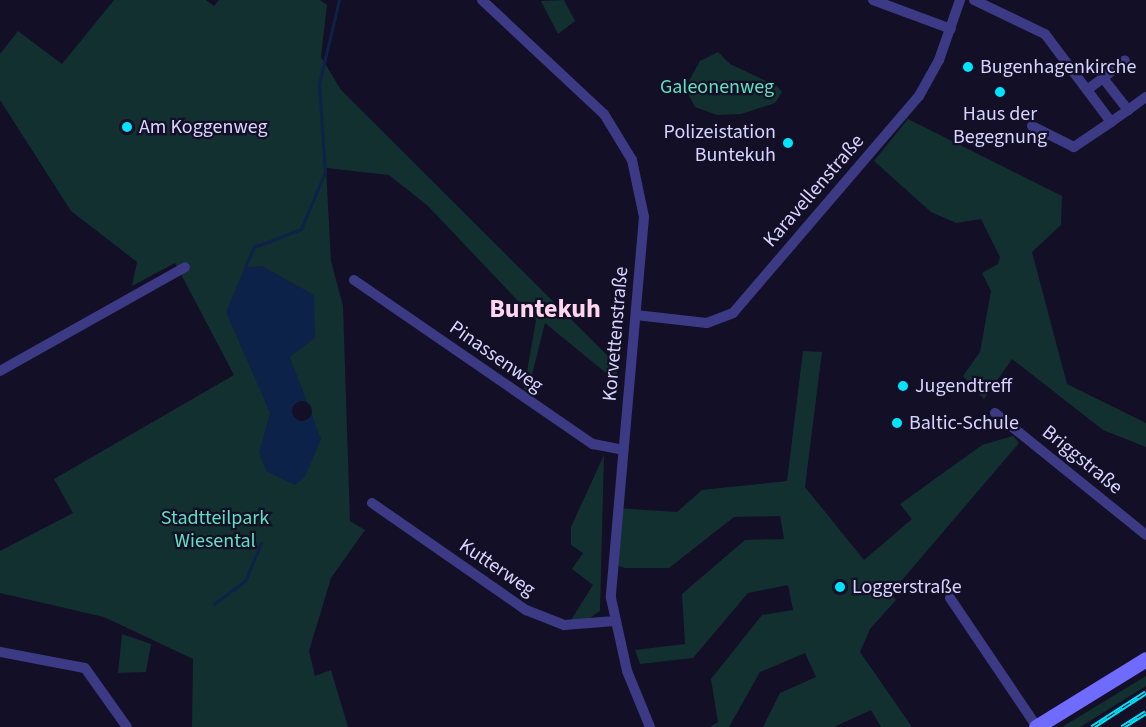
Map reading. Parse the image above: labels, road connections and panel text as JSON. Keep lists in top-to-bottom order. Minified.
{"streets":{"street":["Karavellenstraße","Korvettenstraße","Pinassenweg","Briggstraße","Kutterweg"]},"crossings":[["Karavellenstraße","Korvettenstraße"],["Korvettenstraße","Pinassenweg"],["Korvettenstraße","Kutterweg"]],"districts":["Buntekuh"],"parks":["Galeonenweg","Stadtteilpark Wiesental"],"places":["Bugenhagenkirche","Haus der Begegnung","Am Koggenweg","Polizeistation Buntekuh","Jugendtreff","Baltic-Schule","Loggerstraße"]}
